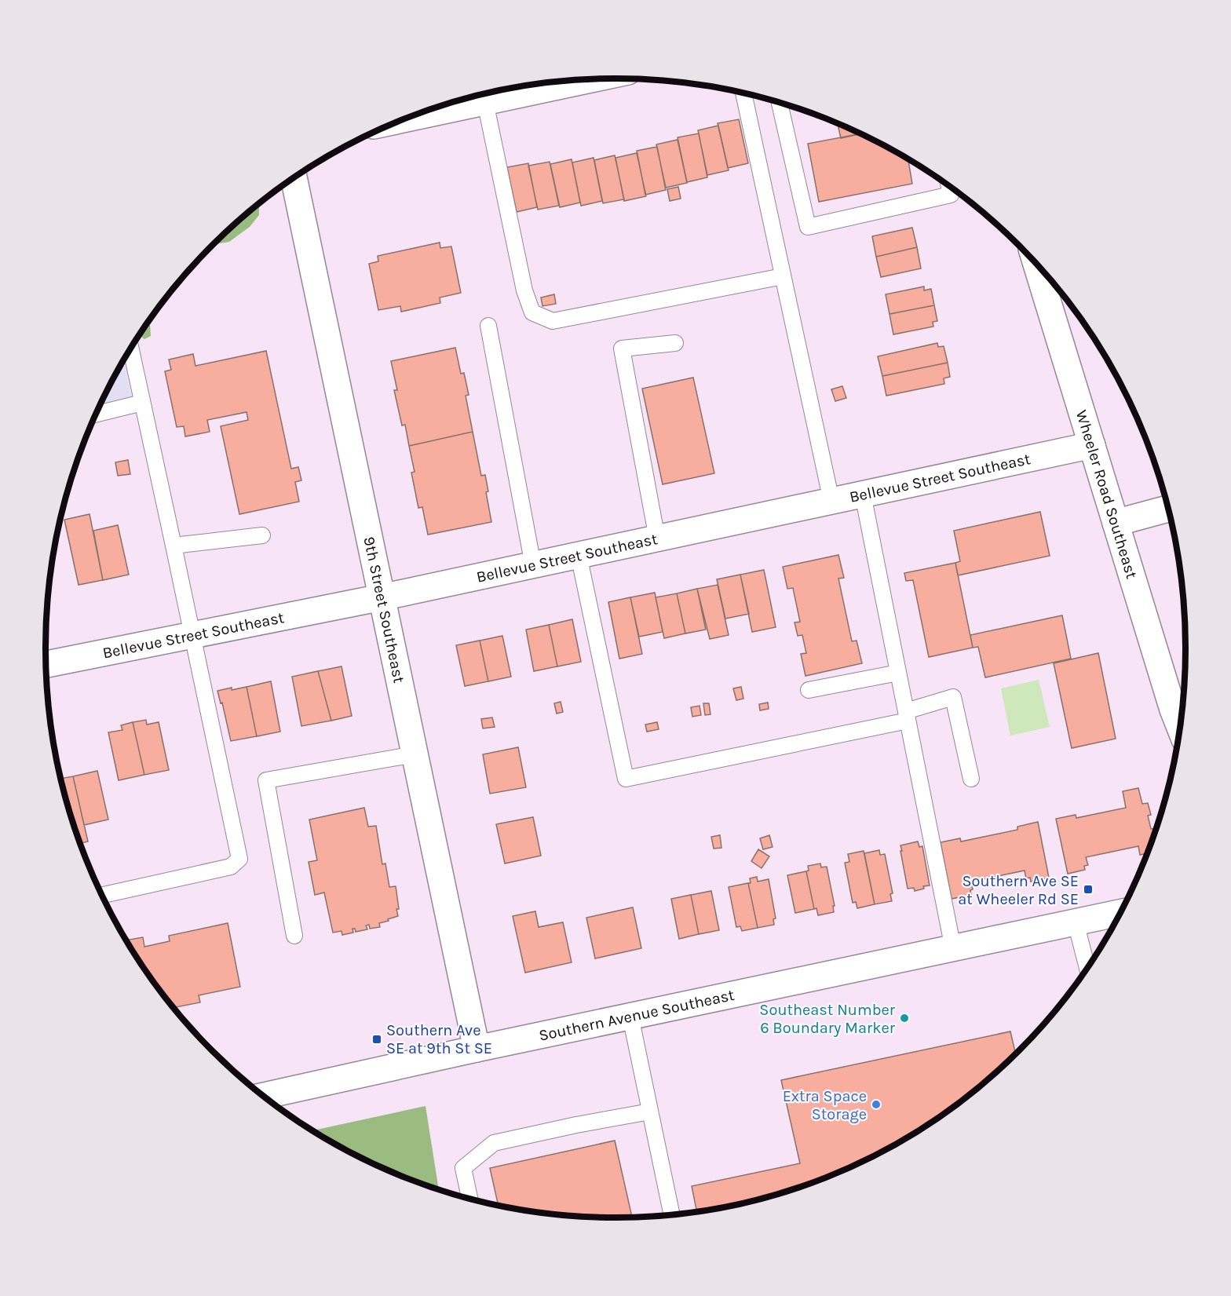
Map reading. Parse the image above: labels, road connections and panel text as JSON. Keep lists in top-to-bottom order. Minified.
{"streets":{"street":["Bellevue Street Southeast","Wheeler Road Southeast","9th Street Southeast","Southern Avenue Southeast"]},"crossings":[["Bellevue Street Southeast","Wheeler Road Southeast"],["Bellevue Street Southeast","9th Street Southeast"],["9th Street Southeast","Southern Avenue Southeast"]],"places":{"transit":["Southern Ave SE at Wheeler Rd SE","Southern Ave SE at 9th St SE"],"other":["Southeast Number 6 Boundary Marker","Extra Space Storage"]}}
